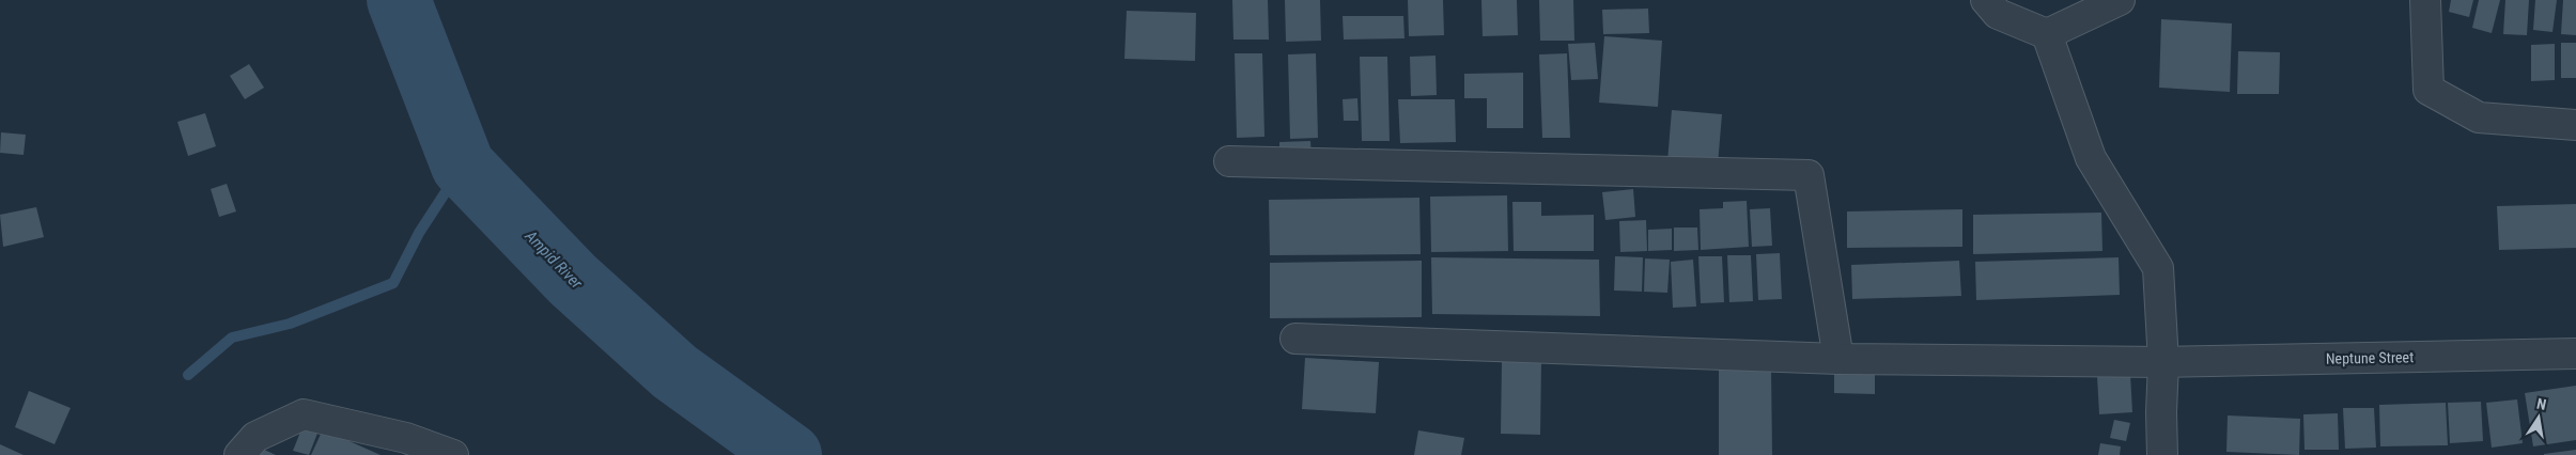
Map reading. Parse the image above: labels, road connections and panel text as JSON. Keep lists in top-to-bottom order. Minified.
{"streets":{"street":["Neptune Street"]},"water":["Ampid River"],"north":"top"}
